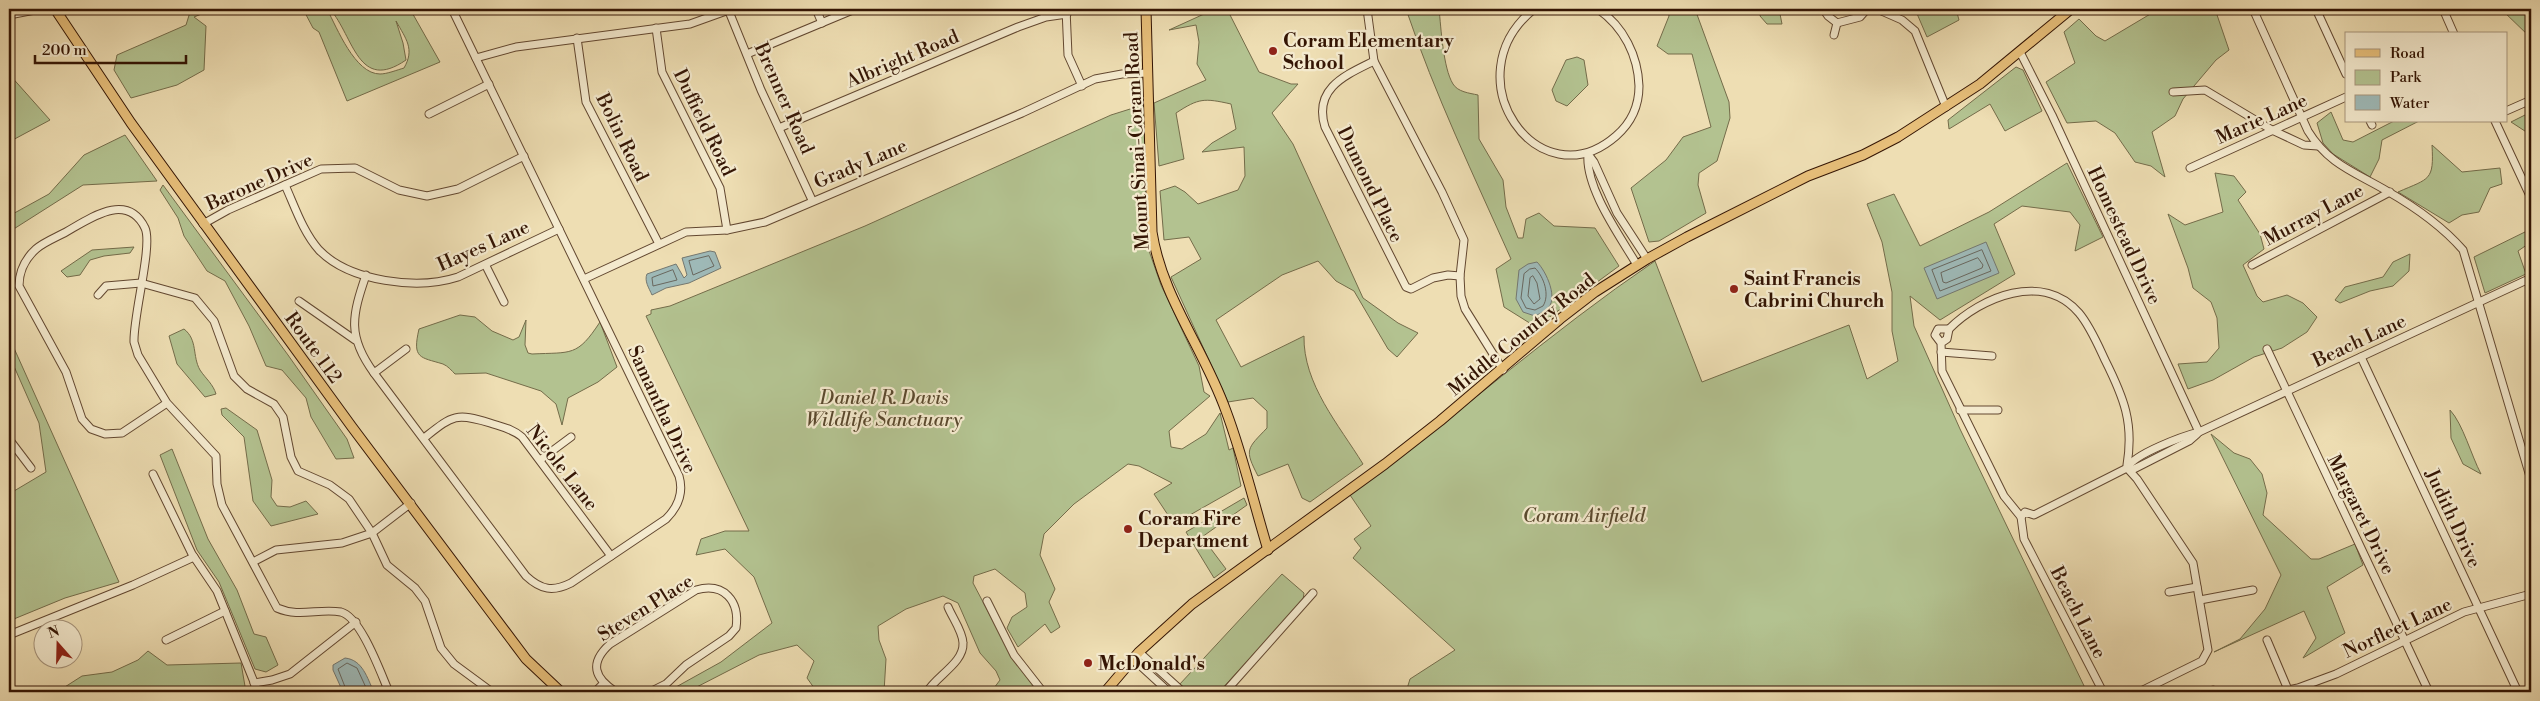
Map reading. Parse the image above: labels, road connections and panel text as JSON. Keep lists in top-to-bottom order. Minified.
{"streets":{"main road":["Mount Sinai-Coram Road","Middle Country Road","Route 112"],"street":["Albright Road","Brenner Road","Marie Lane","Duffield Road","Bolin Road","Grady Lane","Barone Drive","Dumond Place","Murray Lane","Homestead Drive","Hayes Lane","Beach Lane","Samantha Drive","Nicole Lane","Margaret Drive","Judith Drive","Steven Place","Norfleet Lane"]},"crossings":[["Albright Road","Brenner Road"],["Brenner Road","Grady Lane"],["Duffield Road","Grady Lane"],["Bolin Road","Grady Lane"],["Mount Sinai-Coram Road","Grady Lane"],["Mount Sinai-Coram Road","Middle Country Road"],["Grady Lane","Samantha Drive"],["Barone Drive","Hayes Lane"],["Barone Drive","Route 112"],["Barone Drive","Samantha Drive"],["Homestead Drive","Middle Country Road"],["Homestead Drive","Beach Lane"],["Hayes Lane","Samantha Drive"],["Beach Lane","Margaret Drive"],["Beach Lane","Judith Drive"],["Samantha Drive","Nicole Lane"],["Margaret Drive","Norfleet Lane"],["Judith Drive","Norfleet Lane"]],"parks":["Daniel R. Davis Wildlife Sanctuary","Coram Airfield"],"places":["Coram Elementary School","Saint Francis Cabrini Church","Coram Fire Department","McDonald's"],"legend":["Road","Park","Water"],"scale_bar":"200 m","north":"top"}
